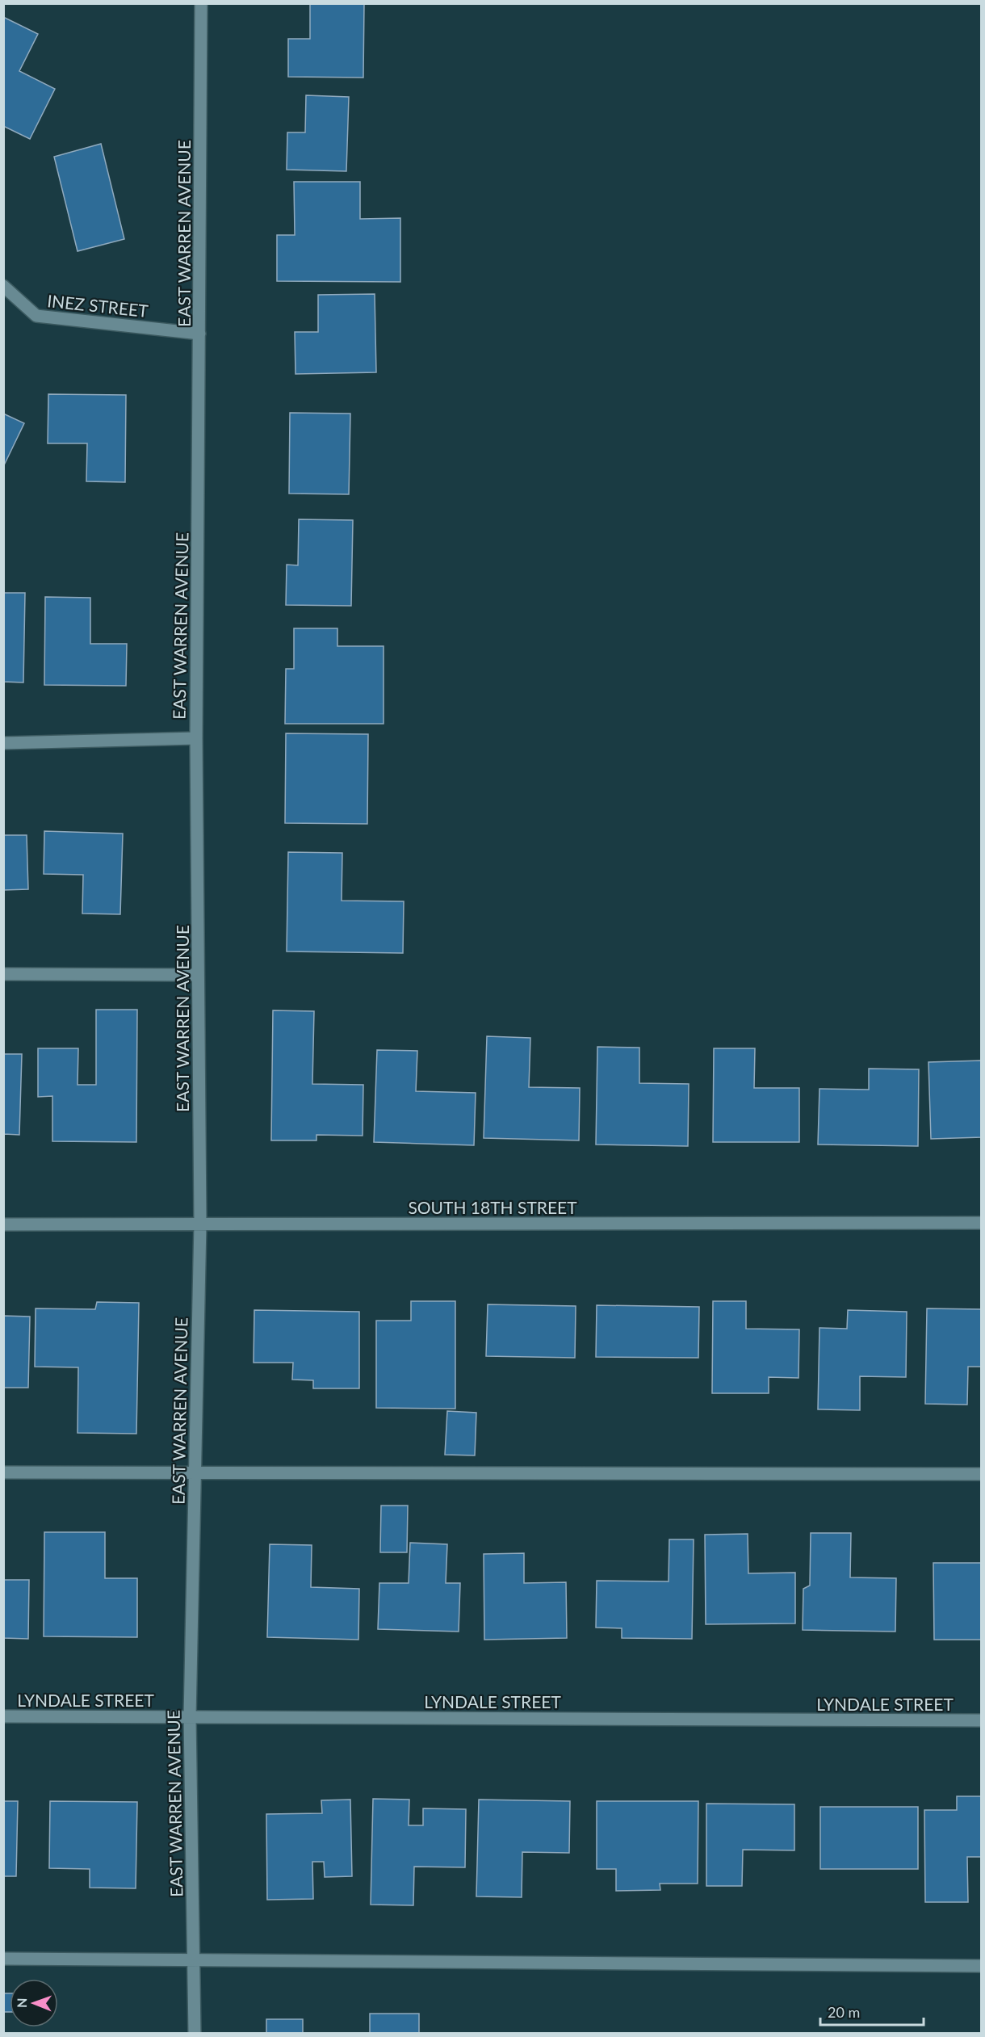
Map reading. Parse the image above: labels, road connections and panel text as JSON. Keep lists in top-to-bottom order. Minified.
{"streets":{"street":["EAST WARREN AVENUE","INEZ STREET","SOUTH 18TH STREET","LYNDALE STREET"]},"crossings":[["EAST WARREN AVENUE","INEZ STREET"],["EAST WARREN AVENUE","SOUTH 18TH STREET"],["EAST WARREN AVENUE","LYNDALE STREET"]],"scale_bar":"20 m","north":"left"}
